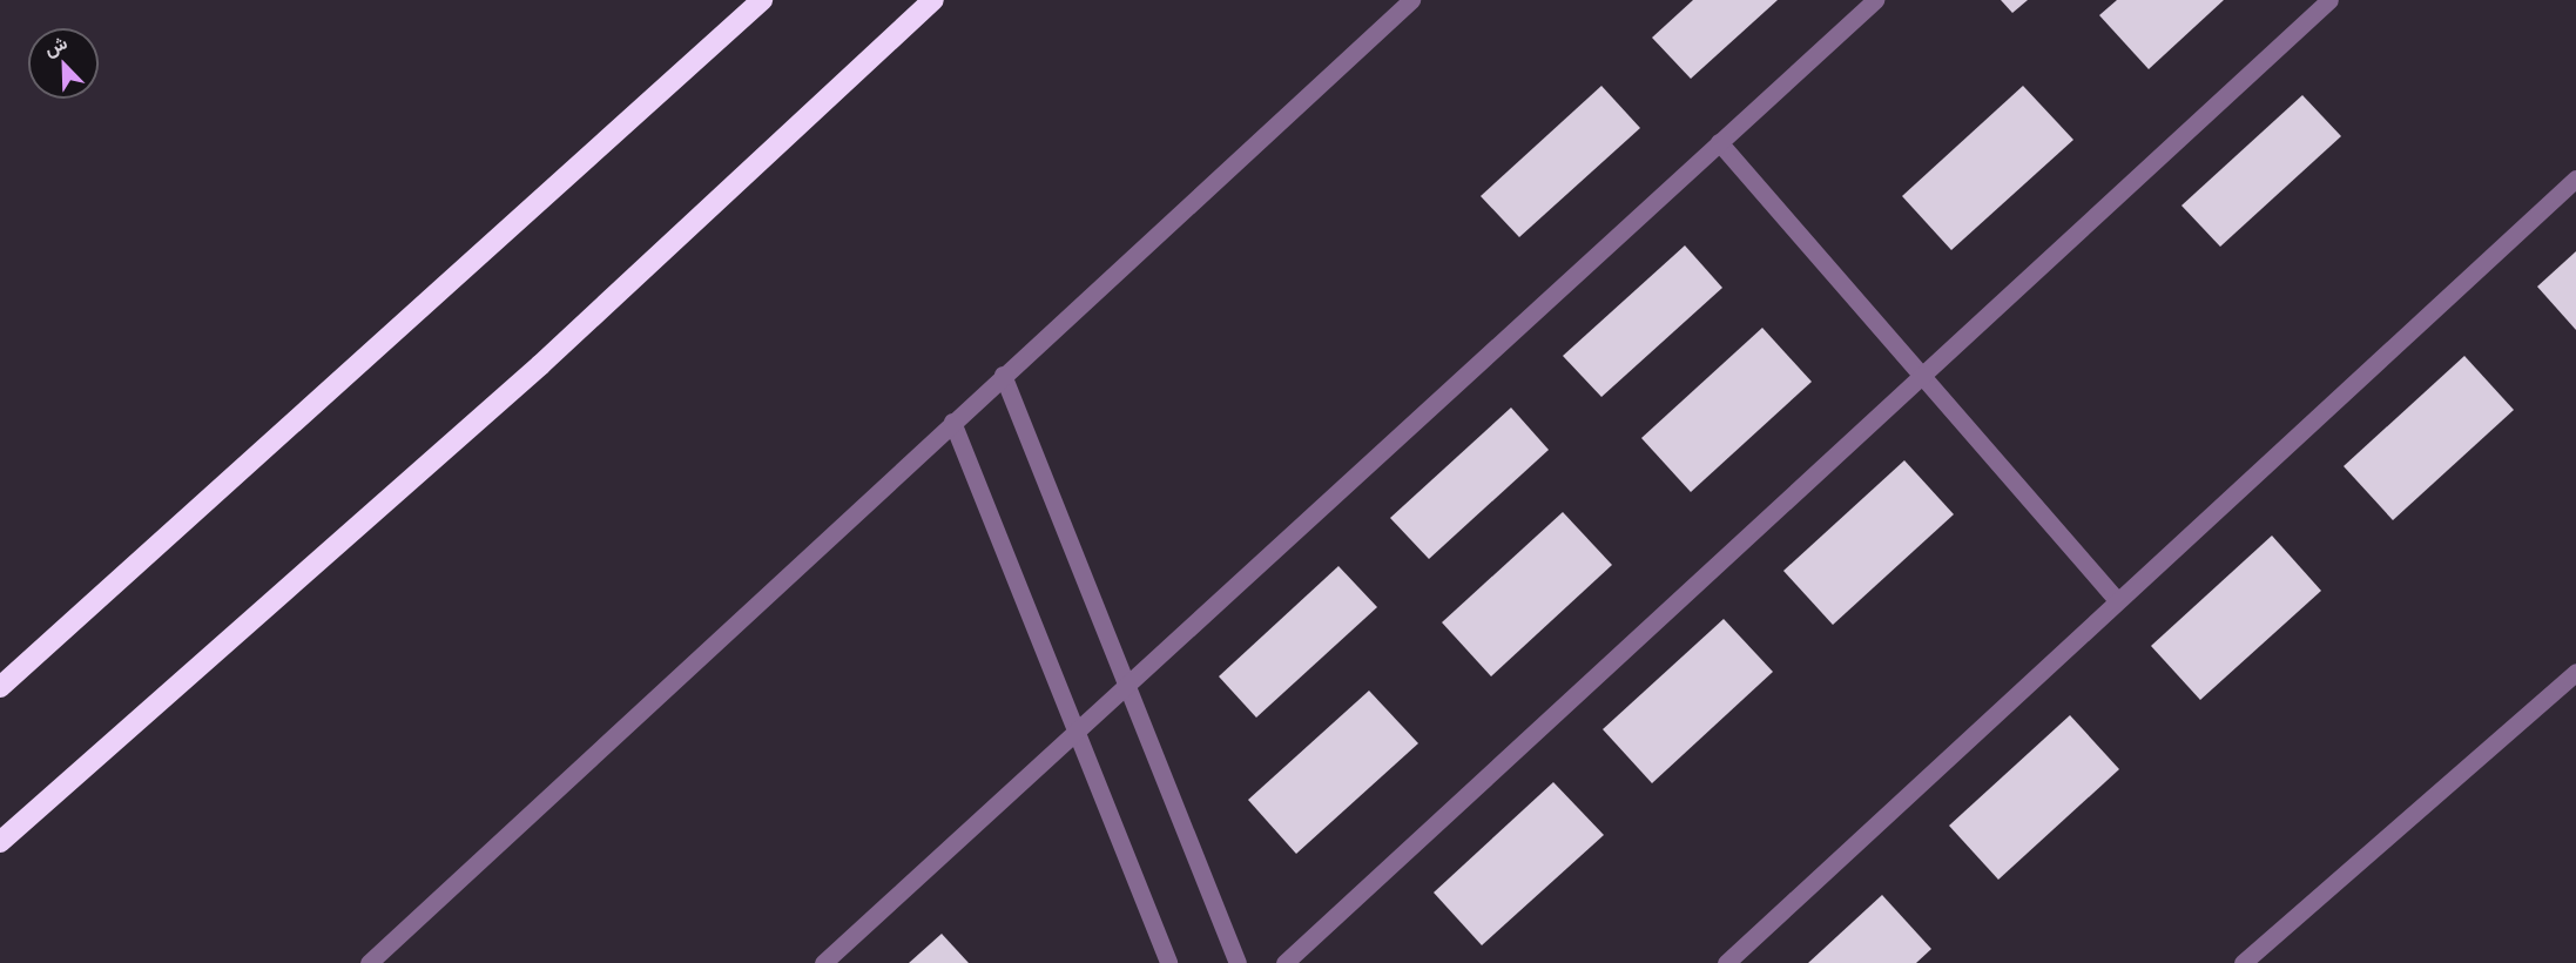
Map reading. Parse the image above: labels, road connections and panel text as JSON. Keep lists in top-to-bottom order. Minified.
{"north":"top left"}
